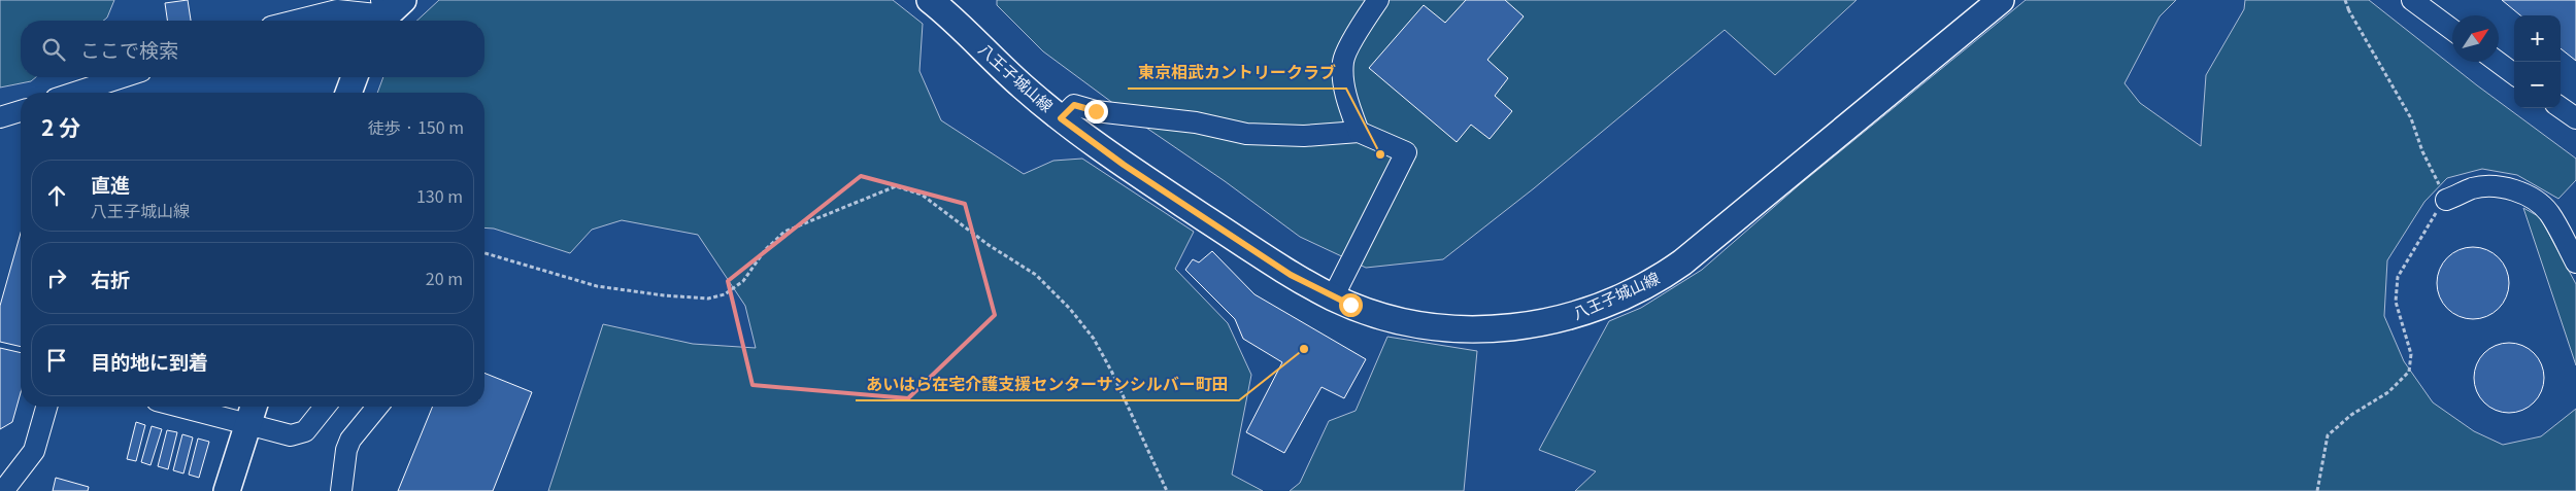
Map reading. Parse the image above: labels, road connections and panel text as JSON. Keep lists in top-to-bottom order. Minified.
{"streets":{"main road":["八王子城山線"]},"places":["東京相武カントリークラブ","あいはら在宅介護支援センターサンシルバー町田"],"north":"top right","page":{"map_buttons":["+","−"],"search":"ここで検索","heading":["2 分","徒歩 · 150 m"],"list":[["直進","八王子城山線","130 m"],["右折","20 m"],"目的地に到着"]}}
